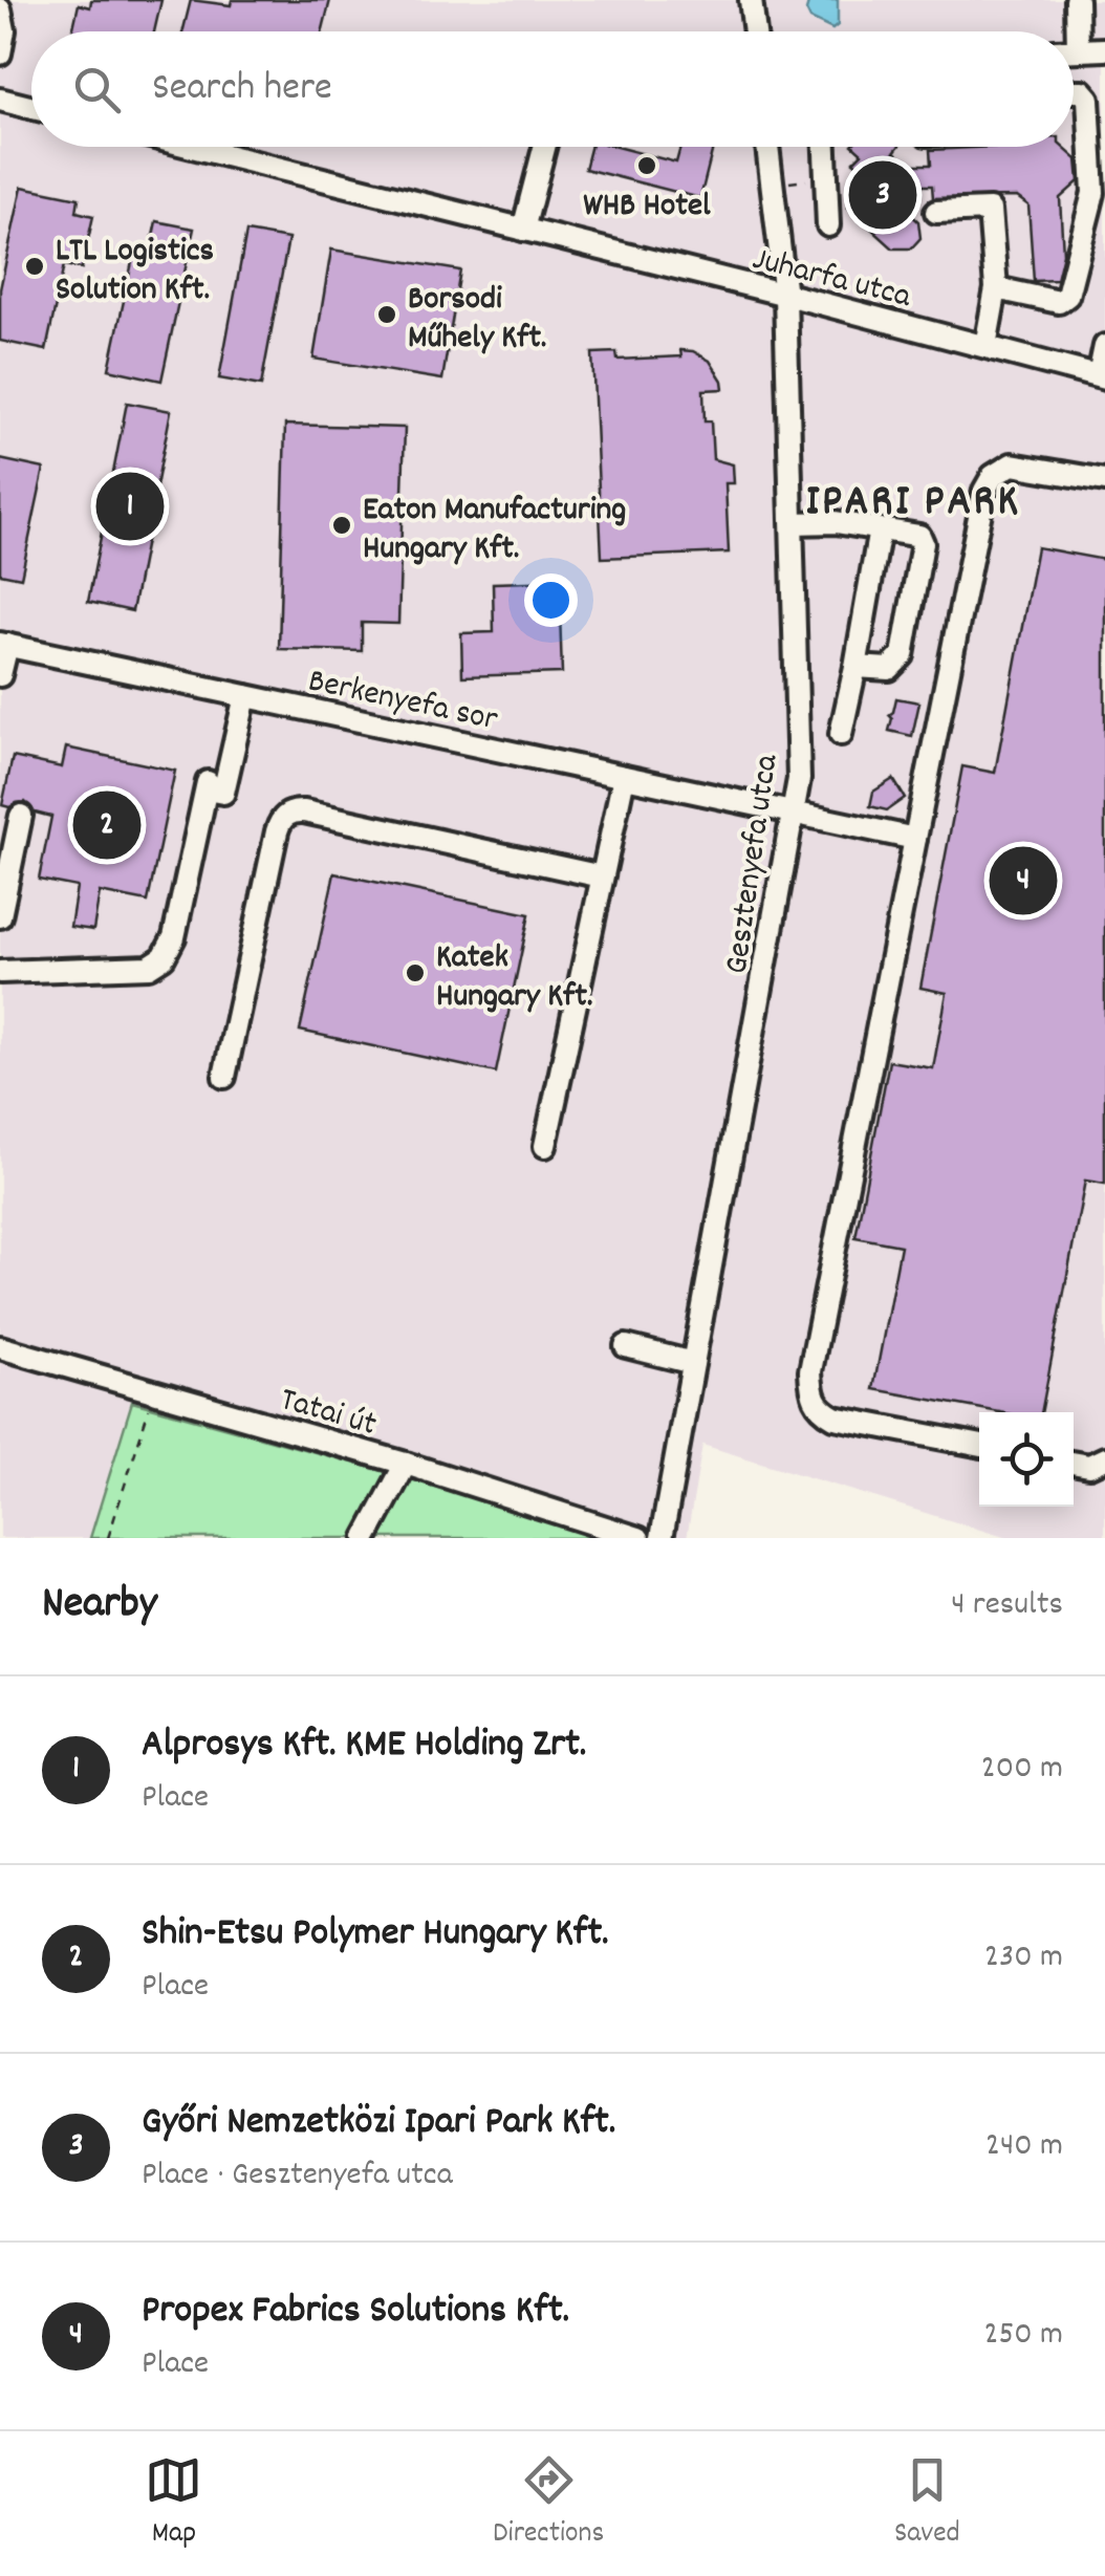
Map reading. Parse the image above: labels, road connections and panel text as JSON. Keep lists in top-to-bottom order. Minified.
{"streets":{"street":["Juharfa utca","Berkenyefa sor","Gesztenyefa utca","Tatai út"]},"crossings":[["Juharfa utca","Gesztenyefa utca"],["Berkenyefa sor","Gesztenyefa utca"]],"districts":["IPARI PARK"],"places":["WHB Hotel","LTL Logistics Solution Kft.","Borsodi Műhely Kft.","Eaton Manufacturing Hungary Kft.","Katek Hungary Kft."],"page":{"search":"Search here","pins":["3","1","2","4"],"heading":["Nearby","4 results"],"list":[{"mark":"1","name":"Alprosys Kft. KME Holding Zrt.","note":"Place","value":"200 m"},{"mark":"2","name":"Shin-Etsu Polymer Hungary Kft.","note":"Place","value":"230 m"},{"mark":"3","name":"Győri Nemzetközi Ipari Park Kft.","note":"Place · Gesztenyefa utca","value":"240 m"},{"mark":"4","name":"Propex Fabrics Solutions Kft.","note":"Place","value":"250 m"}],"nav":["Map","Directions","Saved"]}}
